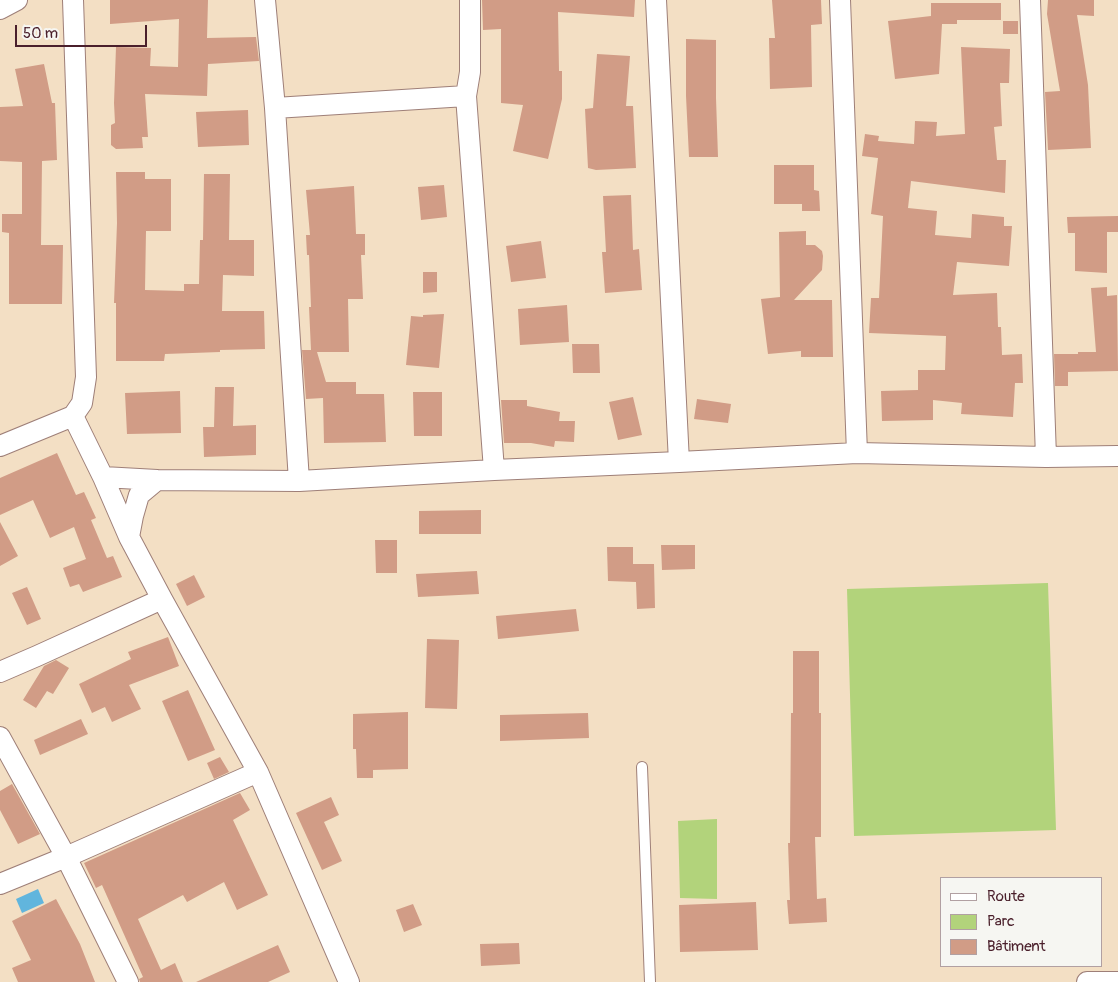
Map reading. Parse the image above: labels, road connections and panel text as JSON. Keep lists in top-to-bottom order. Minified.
{"legend":["Route","Parc","Bâtiment"],"scale_bar":"50 m"}
